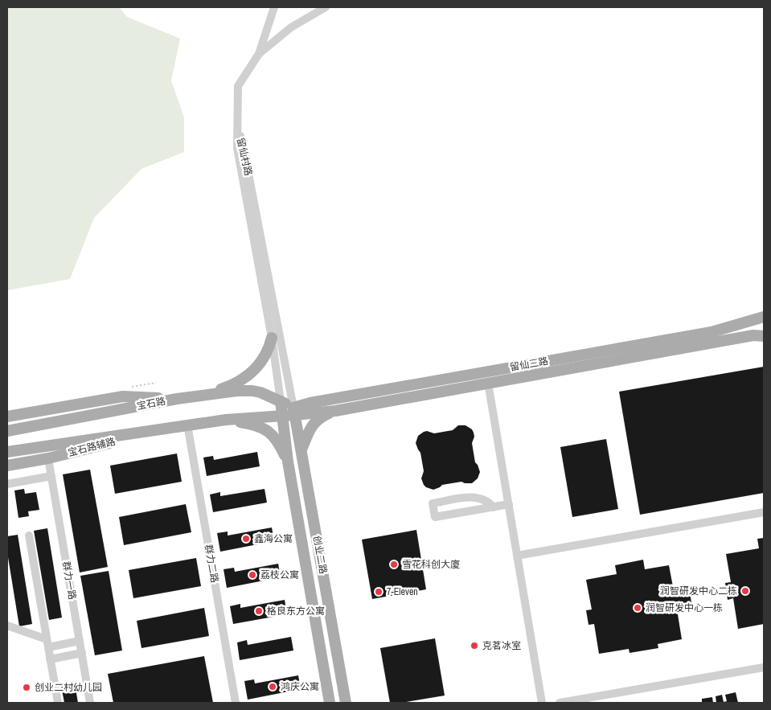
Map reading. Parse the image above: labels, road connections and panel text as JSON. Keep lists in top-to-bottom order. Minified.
{"streets":{"main road":["留仙三路","宝石路","宝石路辅路","创业二路"],"street":["留仙村路","群力二路","群力一路"]},"crossings":[["留仙村路","留仙三路"],["留仙村路","宝石路"],["留仙村路","创业二路"],["留仙三路","宝石路"],["留仙三路","创业二路"],["宝石路","创业二路"],["宝石路辅路","群力一路"]],"places":["鑫海公寓","雪花科创大廈","荔枝公寓","润智研发中心二栋","7-Eleven","润智研发中心一栋","格良东方公寓","克茗冰室","鸿庆公寓","创业二村幼儿园"]}
